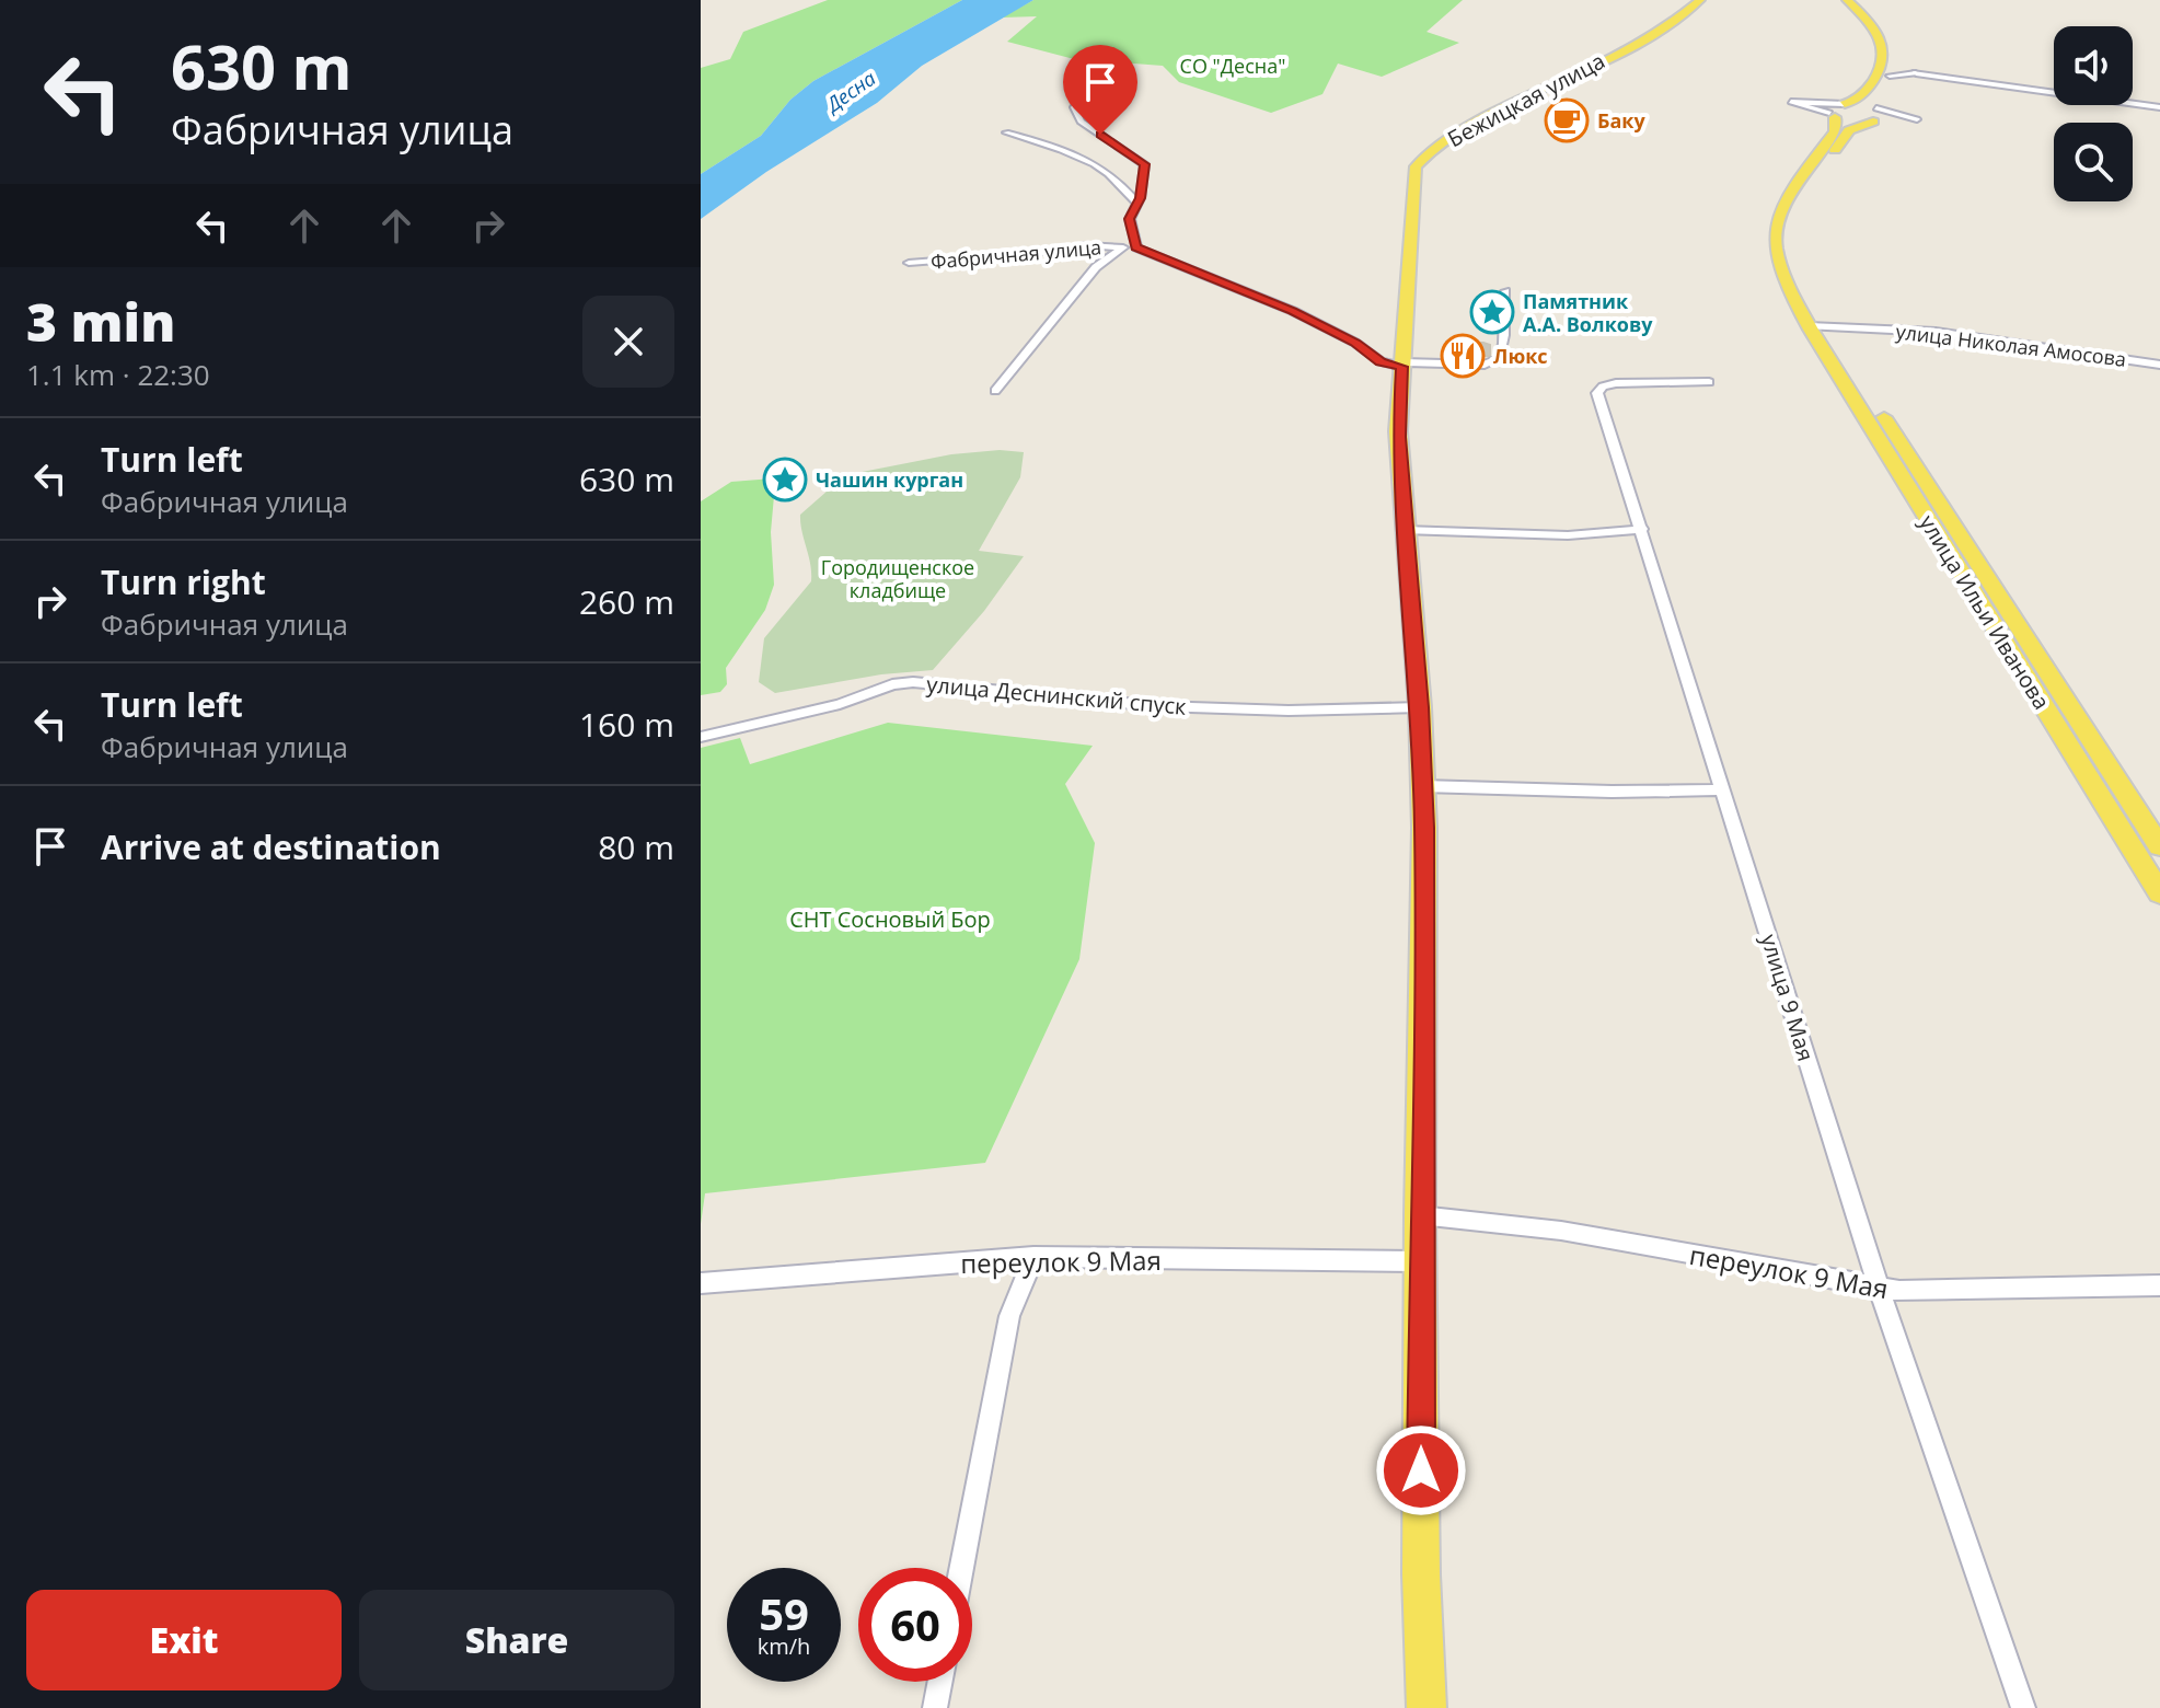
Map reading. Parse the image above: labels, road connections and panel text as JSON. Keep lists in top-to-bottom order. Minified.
{"streets":{"main road":["Бежицкая улица","улица Ильи Иванова"],"street":["Фабричная улица","улица Николая Амосова","улица Деснинский спуск","улица 9 Мая","переулок 9 Мая"]},"crossings":[["Бежицкая улица","улица Деснинский спуск"],["Бежицкая улица","переулок 9 Мая"],["улица Николая Амосова","улица Ильи Иванова"],["улица 9 Мая","переулок 9 Мая"]],"water":["Десна"],"parks":["СО \"Десна\"","Городищенское кладбище","СНТ Сосновый Бор"],"places":{"cafe":["Баку"],"place":["Памятник А.А. Волкову","Чашин курган"],"restaurant":["Люкс"]},"page":{"turn":["630 m","Фабричная улица"],"heading":["3 min","1.1 km · 22:30"],"list":[{"name":"Turn left","note":"Фабричная улица","value":"630 m"},{"name":"Turn right","note":"Фабричная улица","value":"260 m"},{"name":"Turn left","note":"Фабричная улица","value":"160 m"},{"name":"Arrive at destination","value":"80 m"}],"speed":"59 km/h","limit":"60","buttons":["Exit","Share"]}}
